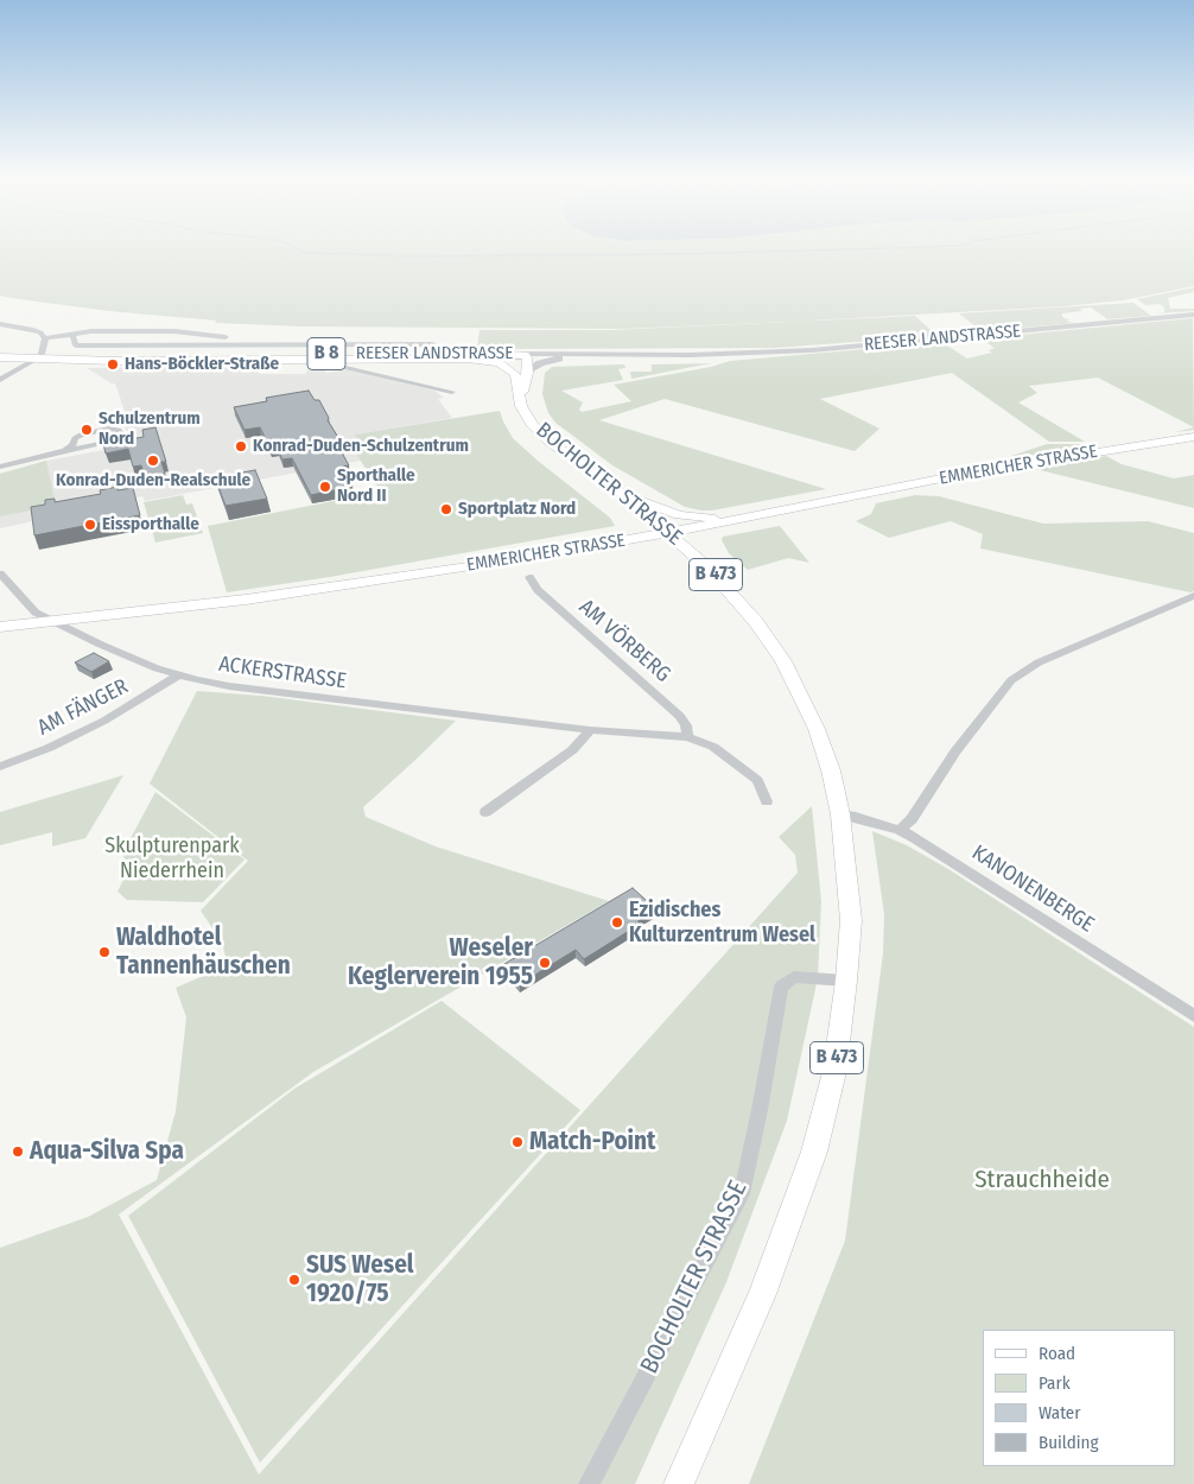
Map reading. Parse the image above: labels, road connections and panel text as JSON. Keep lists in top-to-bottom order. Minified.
{"streets":{"main road":["REESER LANDSTRASSE","B 8","EMMERICHER STRASSE","BOCHOLTER STRASSE","B 473"],"street":["AM VÖRBERG","ACKERSTRASSE","AM FÄNGER","KANONENBERGE"]},"crossings":[["REESER LANDSTRASSE","B 8"],["REESER LANDSTRASSE","BOCHOLTER STRASSE"],["B 8","BOCHOLTER STRASSE"],["EMMERICHER STRASSE","BOCHOLTER STRASSE"],["EMMERICHER STRASSE","ACKERSTRASSE"],["BOCHOLTER STRASSE","KANONENBERGE"],["AM VÖRBERG","ACKERSTRASSE"],["ACKERSTRASSE","AM FÄNGER"]],"parks":["Skulpturenpark Niederrhein","Strauchheide"],"places":["Hans-Böckler-Straße","Schulzentrum Nord","Konrad-Duden-Schulzentrum","Konrad-Duden-Realschule","Sporthalle Nord II","Sportplatz Nord","Eissporthalle","Ezidisches Kulturzentrum Wesel","Waldhotel Tannenhäuschen","Weseler Keglerverein 1955","Match-Point","Aqua-Silva Spa","SUS Wesel 1920/75"],"legend":["Road","Park","Water","Building"]}
